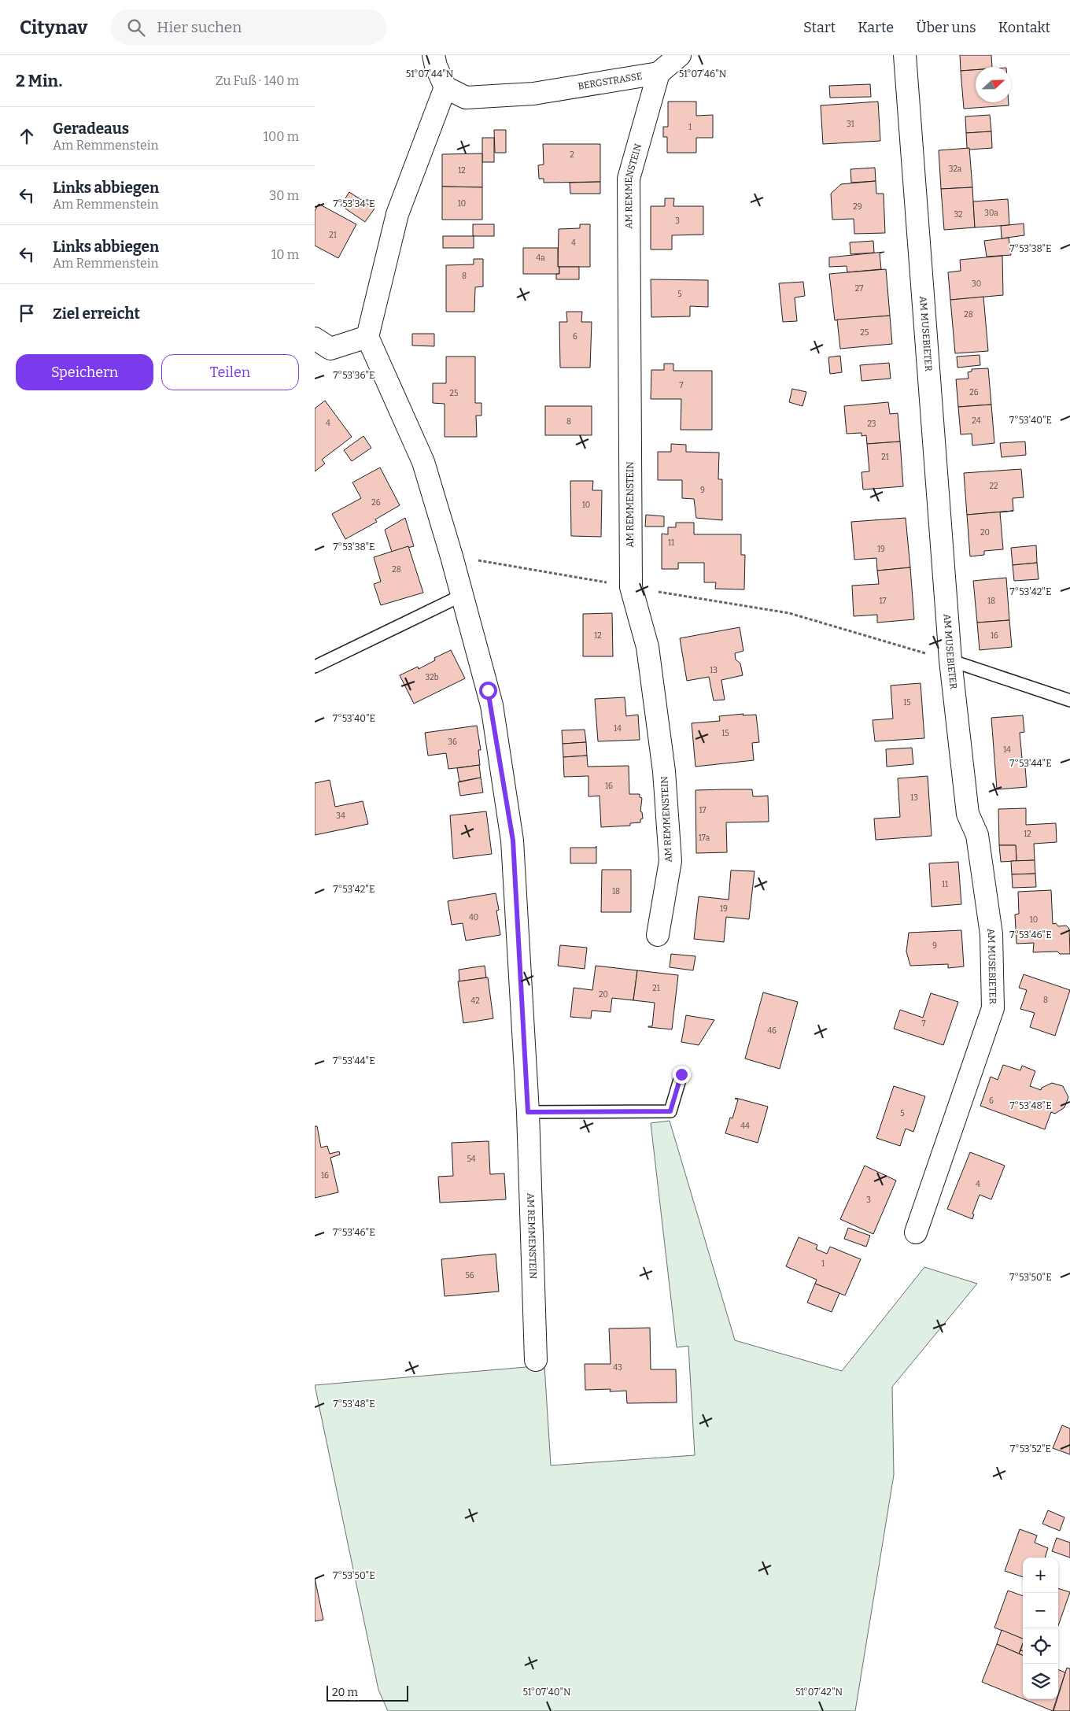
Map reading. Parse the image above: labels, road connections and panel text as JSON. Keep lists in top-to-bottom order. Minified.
{"streets":{"street":["BERGSTRASSE","AM REMMENSTEIN","AM MUSEBIETER"]},"crossings":[["BERGSTRASSE","AM REMMENSTEIN"]],"house_numbers":["31","1","2","32a","12","10","29","30a","32","3","21","4","4a","8","30","27","5","28","25","6","7","26","25","24","8","4","23","21","22","9","26","10","20","11","19","28","17","18","12","16","13","32b","15","14","15","36","14","16","13","17","34","12","17a","11","18","19","40","10","9","21","20","8","42","7","46","6","5","44","54","16","4","3","1","56","43"],"scale_bar":"20 m","north":"right","page":{"header":"Citynav","search":"Hier suchen","nav":["Start","Karte","Über uns","Kontakt"],"heading":["2 Min.","Zu Fuß · 140 m"],"list":[["Geradeaus","Am Remmenstein","100 m"],["Links abbiegen","Am Remmenstein","30 m"],["Links abbiegen","Am Remmenstein","10 m"],"Ziel erreicht"],"buttons":["Speichern","Teilen"],"map_buttons":["+","−"],"scale":"20 m"},"coordinates":["51°07'44\"N","51°07'46\"N","7°53'34\"E","7°53'38\"E","7°53'36\"E","7°53'40\"E","7°53'42\"E","7°53'44\"E","7°53'46\"E","7°53'48\"E","7°53'50\"E","7°53'52\"E","51°07'40\"N","51°07'42\"N"]}
